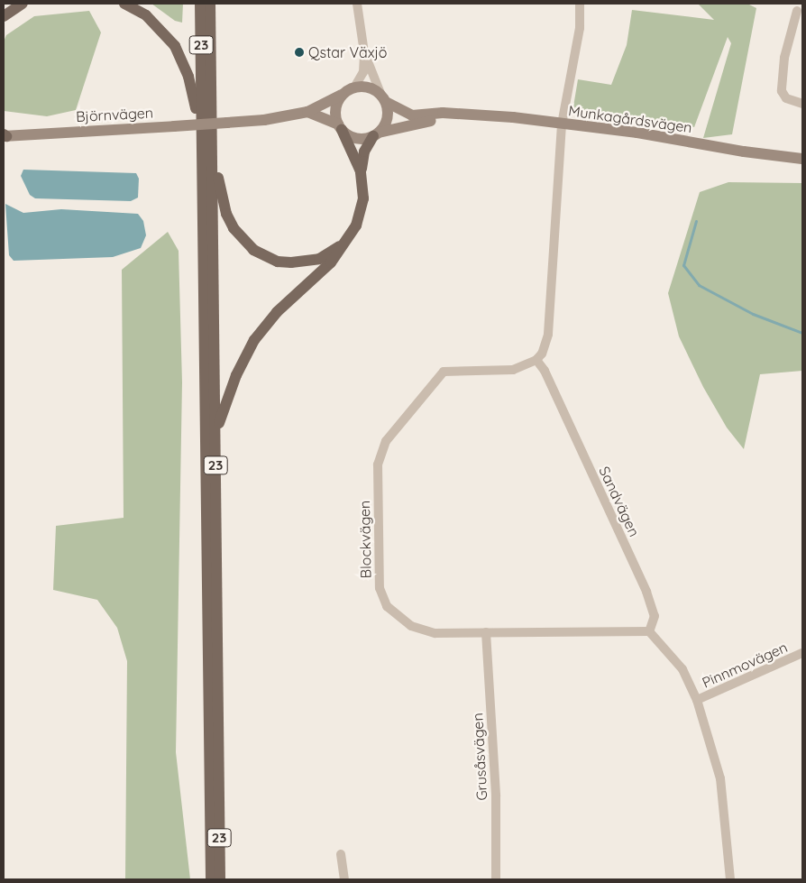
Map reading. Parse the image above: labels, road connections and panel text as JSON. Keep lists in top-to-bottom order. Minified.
{"streets":{"main road":["23"],"street":["Björnvägen","Munkagårdsvägen","Sandvägen","Blockvägen","Pinnmovägen","Grusåsvägen"]},"crossings":[["Sandvägen","Blockvägen"],["Blockvägen","Grusåsvägen"]],"places":["Qstar Växjö"]}
